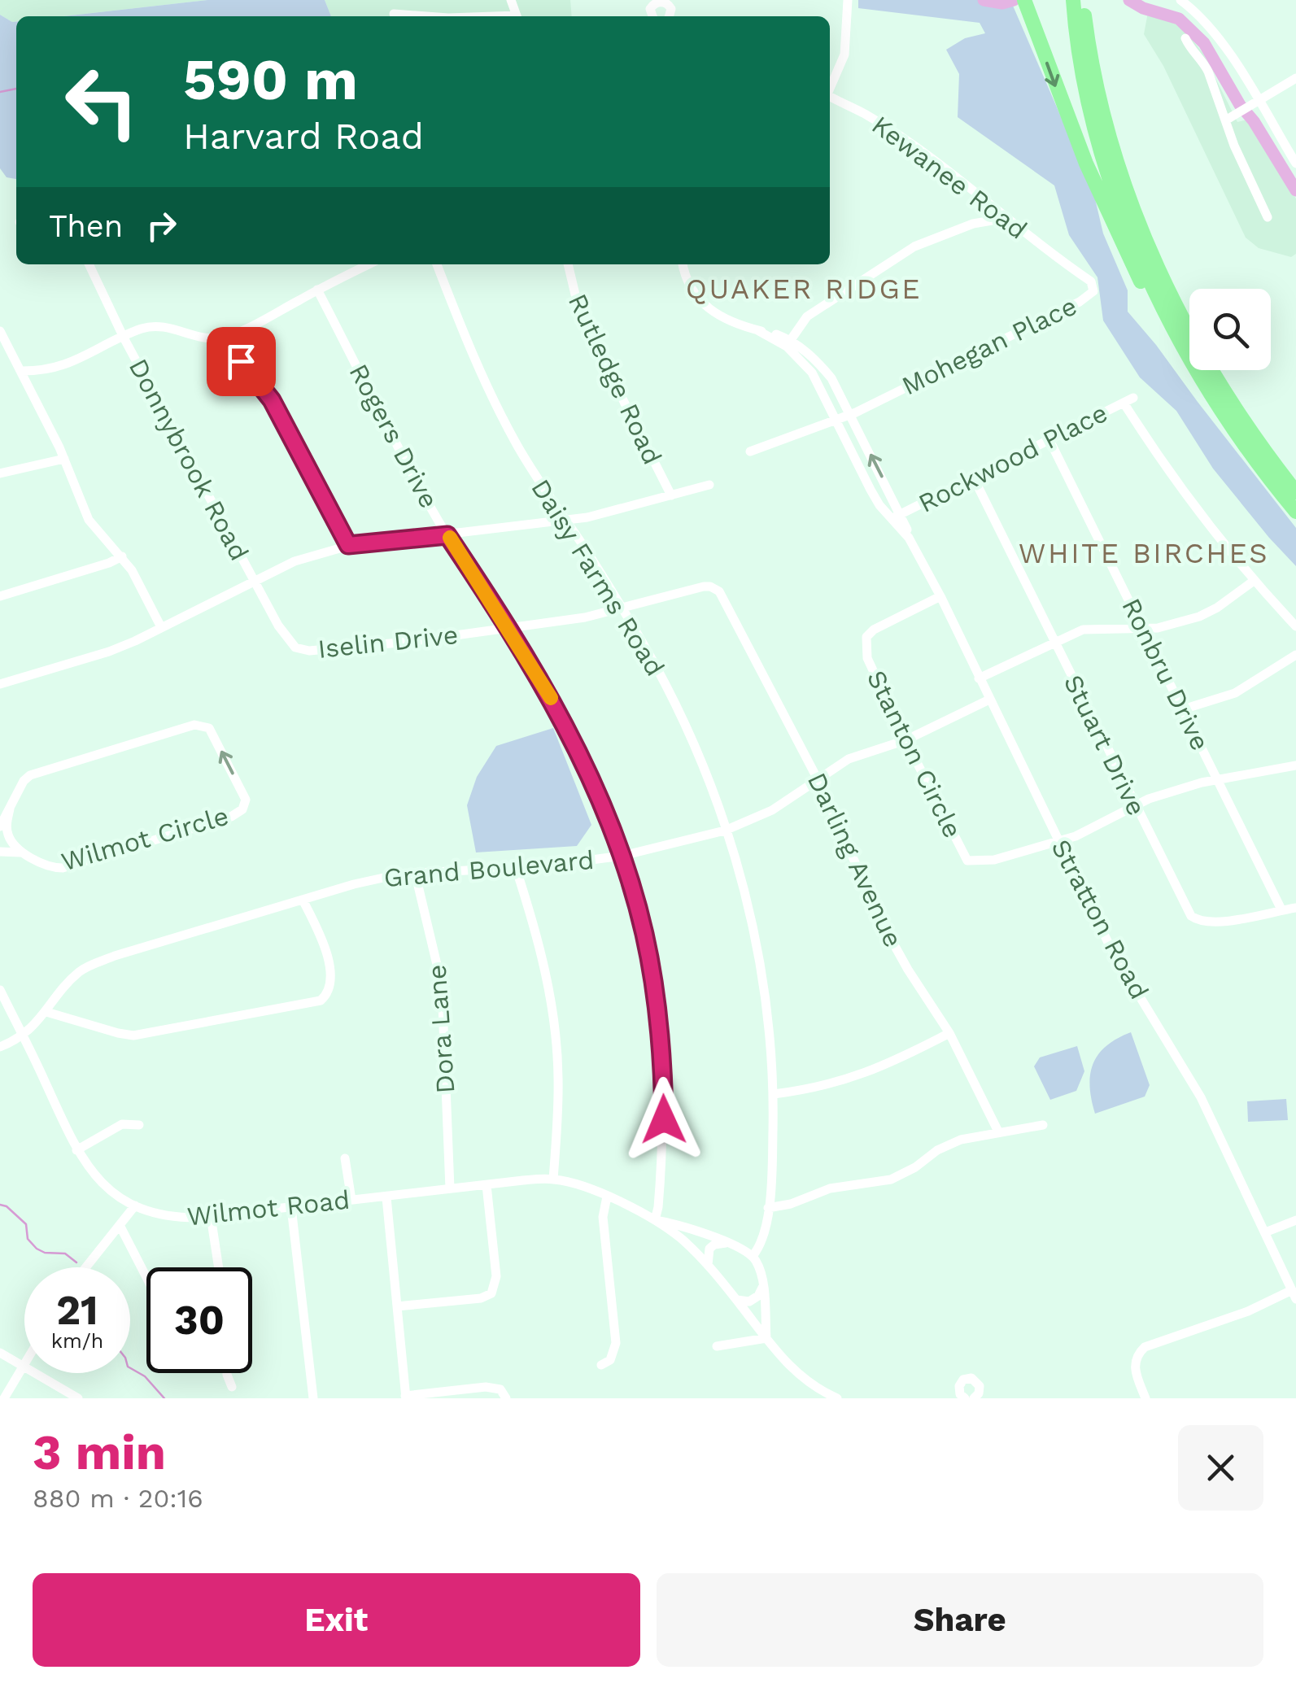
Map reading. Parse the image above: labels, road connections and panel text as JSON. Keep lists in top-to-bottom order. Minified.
{"streets":{"street":["Kewanee Road","Mohegan Place","Rutledge Road","Rogers Drive","Rockwood Place","Donnybrook Road","Daisy Farms Road","Iselin Drive","Ronbru Drive","Stuart Drive","Stanton Circle","Wilmot Circle","Darling Avenue","Grand Boulevard","Stratton Road","Dora Lane","Wilmot Road"]},"crossings":[["Kewanee Road","Mohegan Place"],["Mohegan Place","Stratton Road"],["Rogers Drive","Iselin Drive"],["Rogers Drive","Grand Boulevard"],["Rogers Drive","Wilmot Road"],["Rockwood Place","Ronbru Drive"],["Rockwood Place","Stuart Drive"],["Rockwood Place","Stratton Road"],["Donnybrook Road","Iselin Drive"],["Daisy Farms Road","Iselin Drive"],["Daisy Farms Road","Grand Boulevard"],["Daisy Farms Road","Wilmot Road"],["Iselin Drive","Darling Avenue"],["Ronbru Drive","Stuart Drive"],["Stanton Circle","Grand Boulevard"],["Stanton Circle","Stratton Road"],["Darling Avenue","Grand Boulevard"],["Grand Boulevard","Stratton Road"],["Grand Boulevard","Dora Lane"],["Grand Boulevard","Wilmot Road"],["Dora Lane","Wilmot Road"]],"districts":["QUAKER RIDGE","WHITE BIRCHES"],"page":{"turn":["590 m","Harvard Road"],"then":"Then","speed":"21 km/h","limit":"30","heading":["3 min","880 m · 20:16"],"buttons":["Exit","Share"]}}
